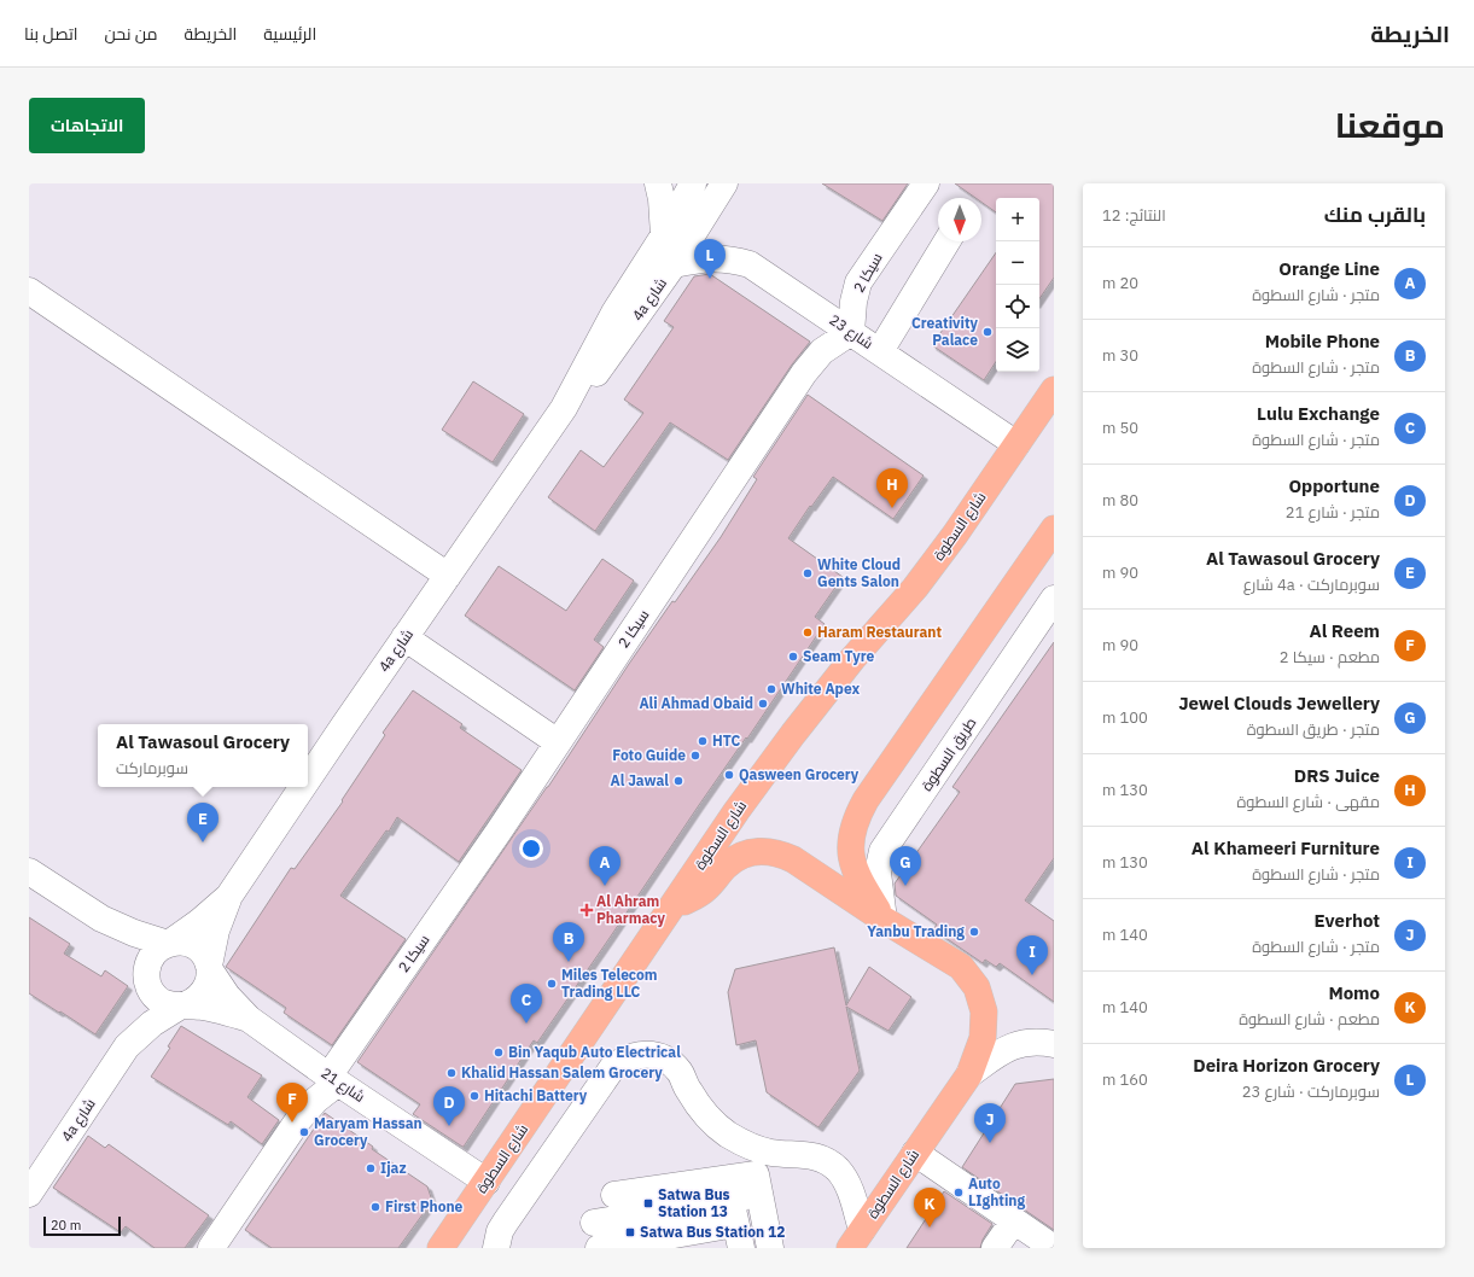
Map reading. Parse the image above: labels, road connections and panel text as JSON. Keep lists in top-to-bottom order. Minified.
{"streets":{"main road":["شارع السطوة"],"street":["سيكا 2","4a شارع","شارع 23","طريق السطوة","شارع 21"]},"crossings":[["سيكا 2","شارع 23"],["سيكا 2","شارع 21"],["4a شارع","شارع 23"],["4a شارع","شارع 21"],["شارع 23","شارع السطوة"],["شارع السطوة","طريق السطوة"],["شارع السطوة","شارع 21"]],"places":{"other":["Creativity Palace","White Cloud Gents Salon","Haram Restaurant","Seam Tyre","White Apex","Ali Ahmad Obaid","HTC","Foto Guide","Qasween Grocery","Al Jawal","Yanbu Trading","Miles Telecom Trading LLC","Bin Yaqub Auto Electrical","Khalid Hassan Salem Grocery","Hitachi Battery","Maryam Hassan Grocery","Ijaz","Auto LIghting","First Phone"],"health":["Al Ahram Pharmacy"],"transit":["Satwa Bus Station 13","Satwa Bus Station 12"]},"scale_bar":"20 m","north":"bottom","page":{"header":"الخريطة","nav":["الرئيسية","الخريطة","من نحن","اتصل بنا"],"title":"موقعنا","buttons":"الاتجاهات","heading":["بالقرب منك","النتائج: 12"],"map_buttons":["+","−"],"pins":["L","H","E","A","G","B","I","C","F","D","J","K"],"list":[{"mark":"A","name":"Orange Line","note":"متجر · شارع السطوة","value":"20 m"},{"mark":"B","name":"Mobile Phone","note":"متجر · شارع السطوة","value":"30 m"},{"mark":"C","name":"Lulu Exchange","note":"متجر · شارع السطوة","value":"50 m"},{"mark":"D","name":"Opportune","note":"متجر · شارع 21","value":"80 m"},{"mark":"E","name":"Al Tawasoul Grocery","note":"سوبرماركت · 4a شارع","value":"90 m"},{"mark":"F","name":"Al Reem","note":"مطعم · سيكا 2","value":"90 m"},{"mark":"G","name":"Jewel Clouds Jewellery","note":"متجر · طريق السطوة","value":"100 m"},{"mark":"H","name":"DRS Juice","note":"مقهى · شارع السطوة","value":"130 m"},{"mark":"I","name":"Al Khameeri Furniture","note":"متجر · شارع السطوة","value":"130 m"},{"mark":"J","name":"Everhot","note":"متجر · شارع السطوة","value":"140 m"},{"mark":"K","name":"Momo","note":"مطعم · شارع السطوة","value":"140 m"},{"mark":"L","name":"Deira Horizon Grocery","note":"سوبرماركت · شارع 23","value":"160 m"}],"popup":["Al Tawasoul Grocery","سوبرماركت"],"scale":"20 m"}}
